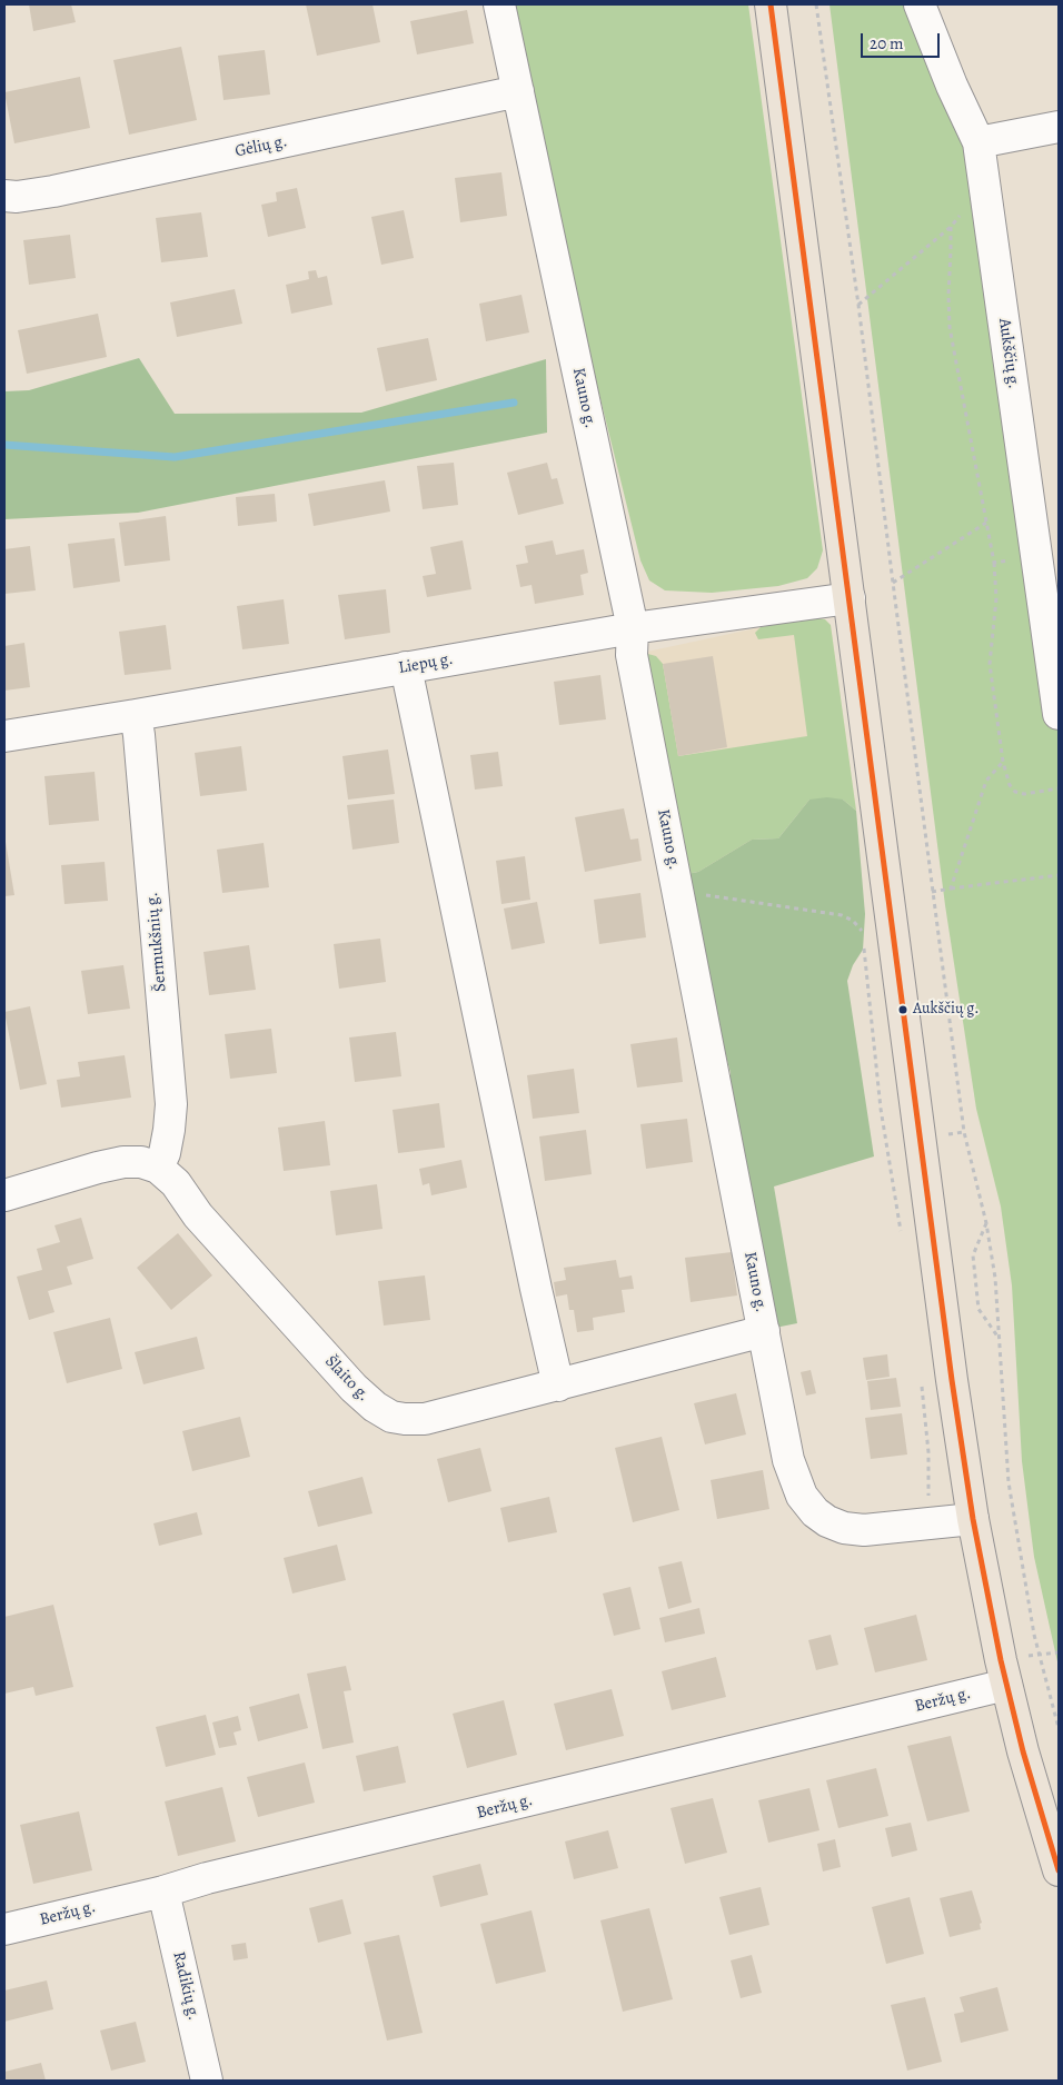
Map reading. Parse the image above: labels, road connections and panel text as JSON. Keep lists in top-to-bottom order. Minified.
{"streets":{"street":["Gėlių g.","Aukščių g.","Kauno g.","Liepų g.","Šermukšnių g.","Šlaito g.","Beržų g.","Radikių g."]},"crossings":[["Gėlių g.","Kauno g."],["Kauno g.","Liepų g."],["Kauno g.","Šlaito g."],["Liepų g.","Šermukšnių g."],["Šermukšnių g.","Šlaito g."],["Beržų g.","Radikių g."]],"places":["Aukščių g."],"scale_bar":"20 m"}
